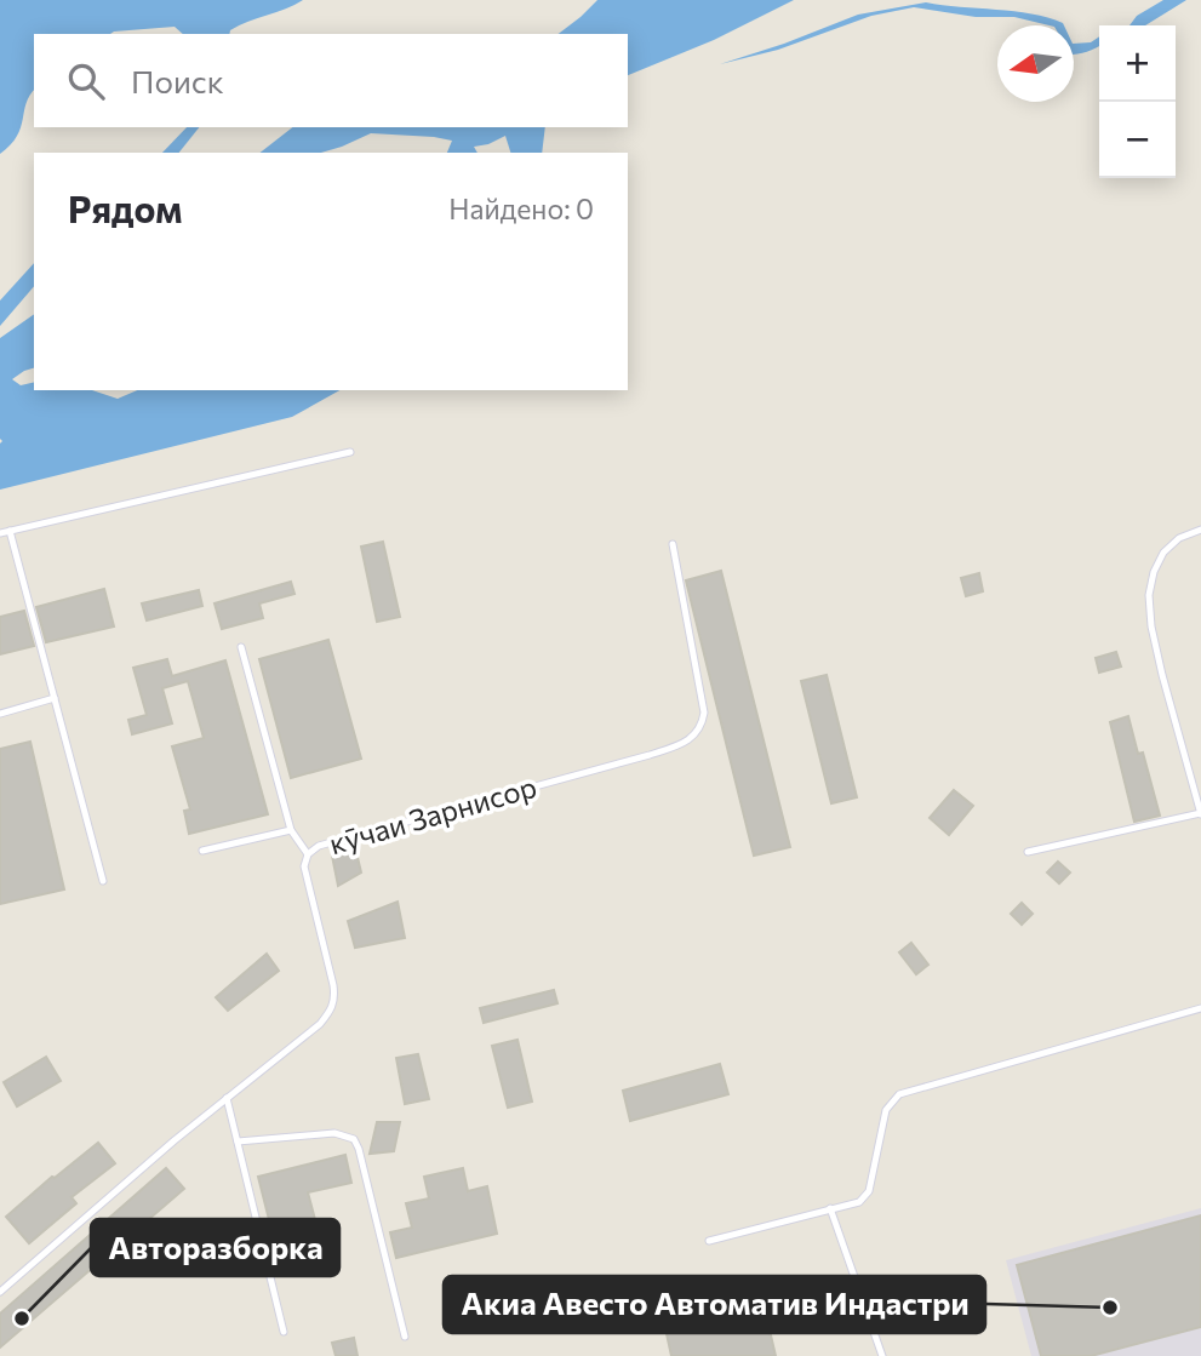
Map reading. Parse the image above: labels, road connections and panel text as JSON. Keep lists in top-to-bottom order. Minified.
{"streets":{"lane":["кӯчаи Зарнисор"]},"places":["Акиа Авесто Автоматив Индастри","Авторазборка"],"north":"left","page":{"map_buttons":["+","−"],"search":"Поиск","heading":["Рядом","Найдено: 0"]}}
